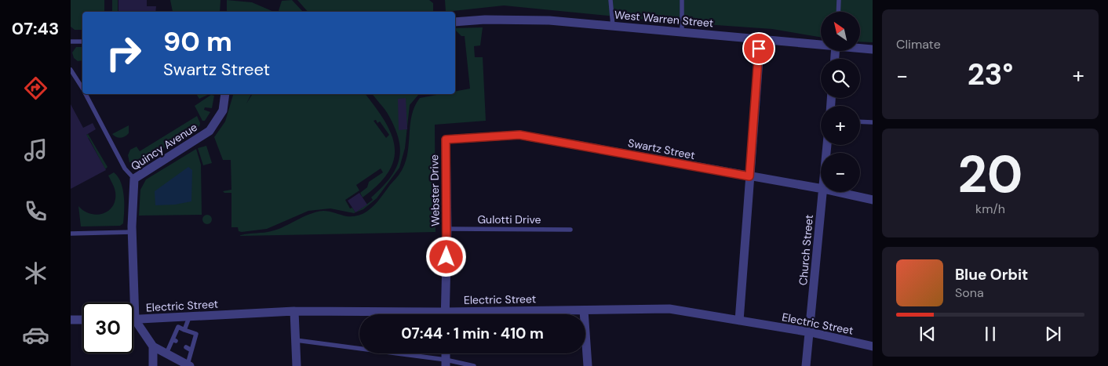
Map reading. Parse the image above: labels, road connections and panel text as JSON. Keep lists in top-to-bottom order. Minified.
{"streets":{"street":["West Warren Street","Quincy Avenue","Swartz Street","Webster Drive","Church Street","Electric Street"],"lane":["Gulotti Drive"]},"crossings":[["Quincy Avenue","Electric Street"],["Swartz Street","Webster Drive"],["Webster Drive","Gulotti Drive"],["Webster Drive","Electric Street"],["Church Street","Electric Street"]],"north":"top left","page":{"tabs":"07:43","tile":["Climate",["20","km/h"]],"map_buttons":["+","−"],"turn":["90 m","Swartz Street"],"heat":["−","23°","+"],"song":["Blue Orbit","Sona"],"limit":"30","trip":"07:44 · 1 min · 410 m"}}
